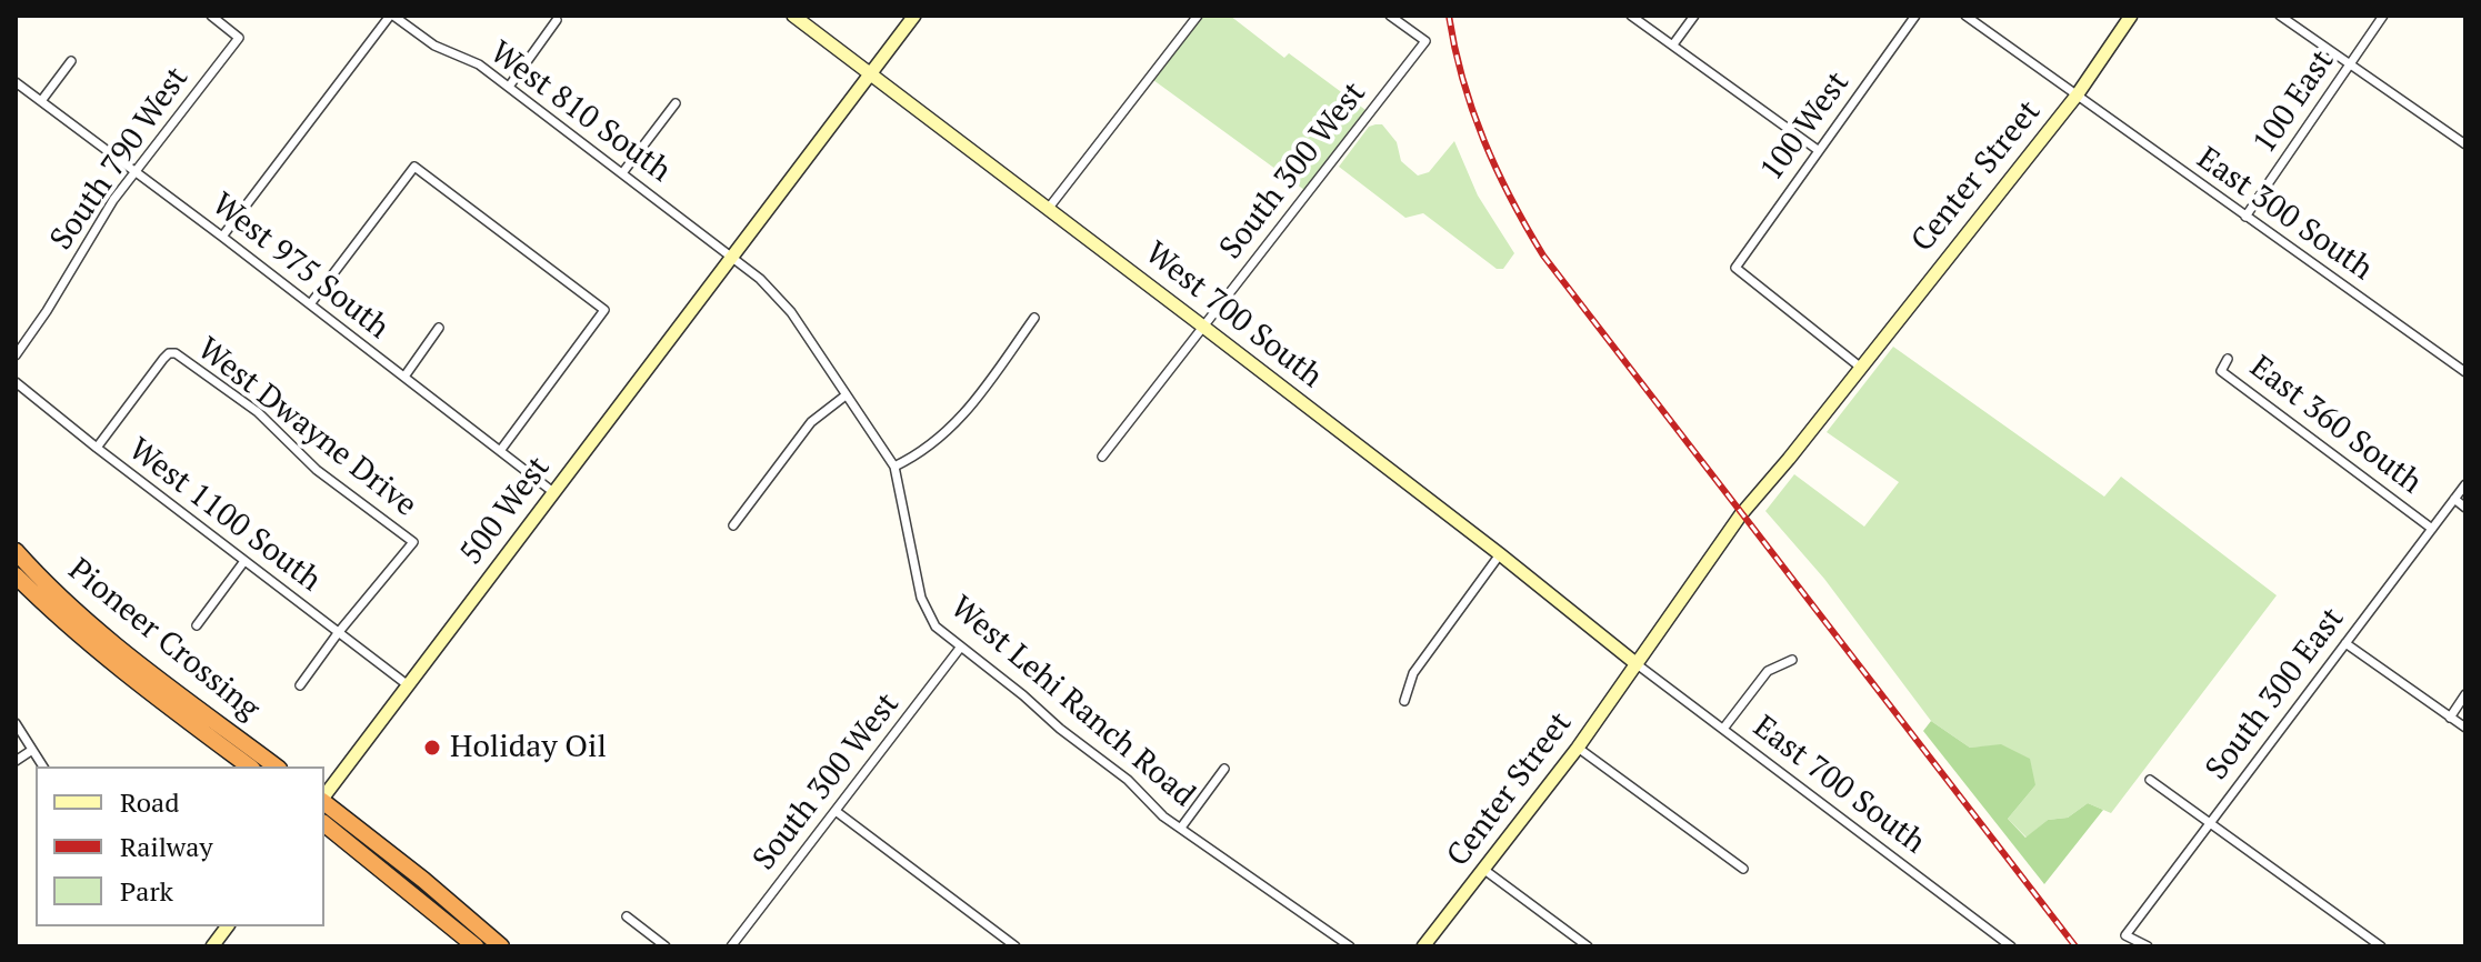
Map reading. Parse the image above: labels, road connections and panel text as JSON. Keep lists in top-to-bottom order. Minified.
{"streets":{"highway":["Pioneer Crossing"],"street":["100 East","West 810 South","100 West","South 790 West","South 300 West","Center Street","East 300 South","West 975 South","West 700 South","East 360 South","West Dwayne Drive","500 West","West 1100 South","South 300 East","West Lehi Ranch Road","East 700 South"]},"crossings":[["100 East","East 300 South"],["West 810 South","500 West"],["West 810 South","West Lehi Ranch Road"],["100 West","Center Street"],["South 790 West","West 975 South"],["South 300 West","West 700 South"],["South 300 West","West Lehi Ranch Road"],["Center Street","East 300 South"],["Center Street","West 700 South"],["Center Street","East 700 South"],["West 975 South","500 West"],["West 700 South","500 West"],["West 700 South","East 700 South"],["East 360 South","South 300 East"],["West Dwayne Drive","West 1100 South"],["500 West","West 1100 South"],["500 West","West Lehi Ranch Road"]],"places":["Holiday Oil"],"legend":["Road","Railway","Park"]}
